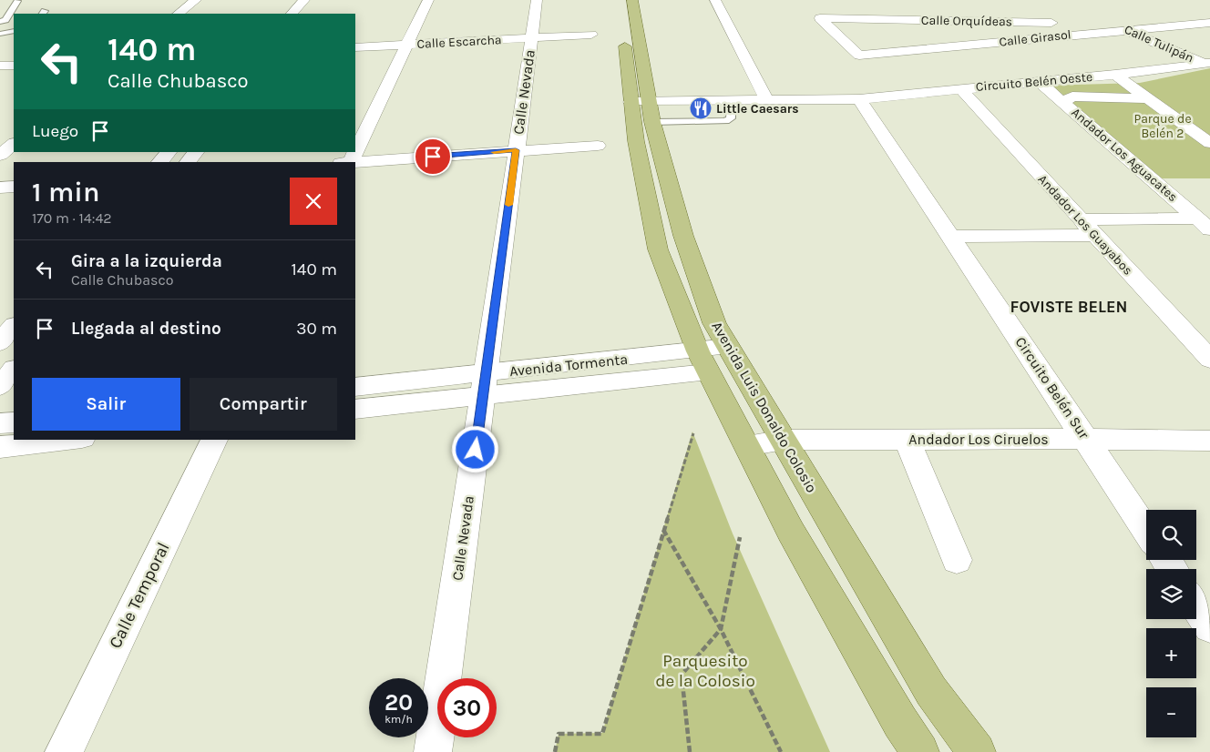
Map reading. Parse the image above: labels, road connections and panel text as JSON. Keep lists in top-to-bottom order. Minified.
{"streets":{"main road":["Avenida Luis Donaldo Colosio"],"street":["Calle Orquídeas","Calle Girasol","Calle Escarcha","Calle Tulipán","Circuito Belén Oeste","Calle Nevada","Andador Los Aguacates","Andador Los Guayabos","Avenida Tormenta","Circuito Belén Sur","Andador Los Ciruelos","Calle Temporal"]},"crossings":[["Calle Orquídeas","Calle Girasol"],["Calle Orquídeas","Calle Tulipán"],["Calle Girasol","Calle Tulipán"],["Calle Escarcha","Calle Nevada"],["Calle Tulipán","Circuito Belén Oeste"],["Circuito Belén Oeste","Andador Los Aguacates"],["Circuito Belén Oeste","Andador Los Guayabos"],["Circuito Belén Oeste","Circuito Belén Sur"],["Circuito Belén Oeste","Avenida Luis Donaldo Colosio"],["Calle Nevada","Avenida Tormenta"],["Avenida Tormenta","Avenida Luis Donaldo Colosio"],["Circuito Belén Sur","Andador Los Ciruelos"],["Avenida Luis Donaldo Colosio","Andador Los Ciruelos"]],"districts":["FOVISTE BELEN"],"parks":["Parque de Belén 2","Parquesito de la Colosio"],"places":{"restaurant":["Little Caesars"]},"page":{"turn":["140 m","Calle Chubasco"],"then":"Luego","heading":["1 min","170 m · 14:42"],"list":[{"name":"Gira a la izquierda","note":"Calle Chubasco","value":"140 m"},{"name":"Llegada al destino","value":"30 m"}],"buttons":["Salir","Compartir"],"map_buttons":["+","−"],"speed":"20 km/h","limit":"30"}}
